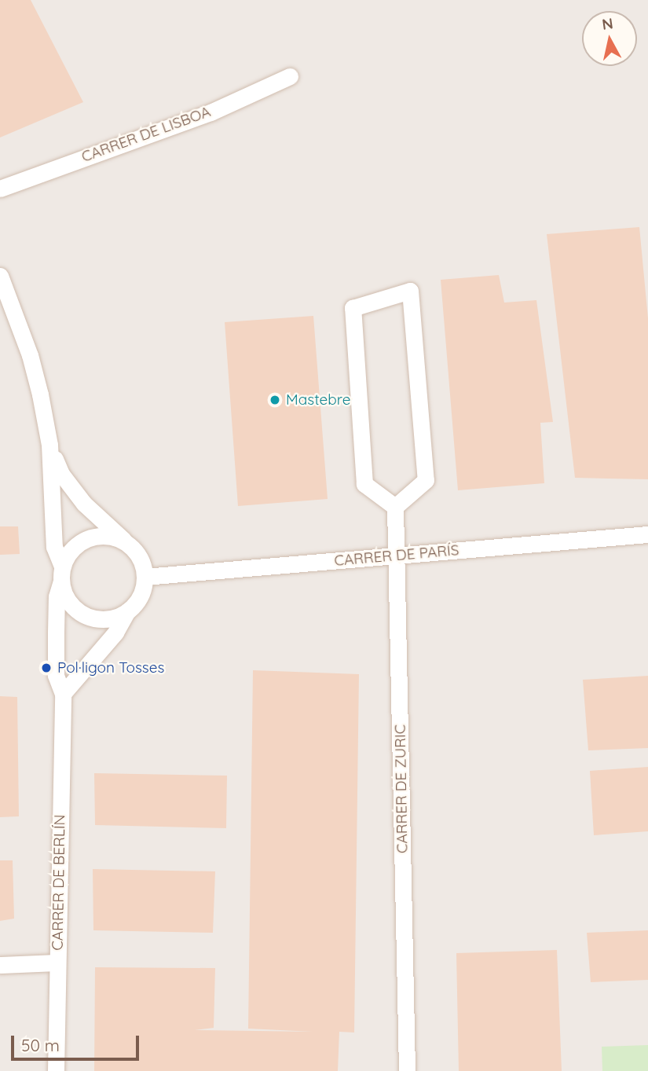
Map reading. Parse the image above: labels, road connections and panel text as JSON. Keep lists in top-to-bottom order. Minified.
{"streets":{"street":["CARRER DE LISBOA","CARRER DE PARÍS","CARRER DE ZURIC","CARRER DE BERLÍN"]},"crossings":[["CARRER DE PARÍS","CARRER DE ZURIC"],["CARRER DE PARÍS","CARRER DE BERLÍN"]],"places":["Mastebre","Pol·ligon Tosses"],"scale_bar":"50 m","north":"top"}
